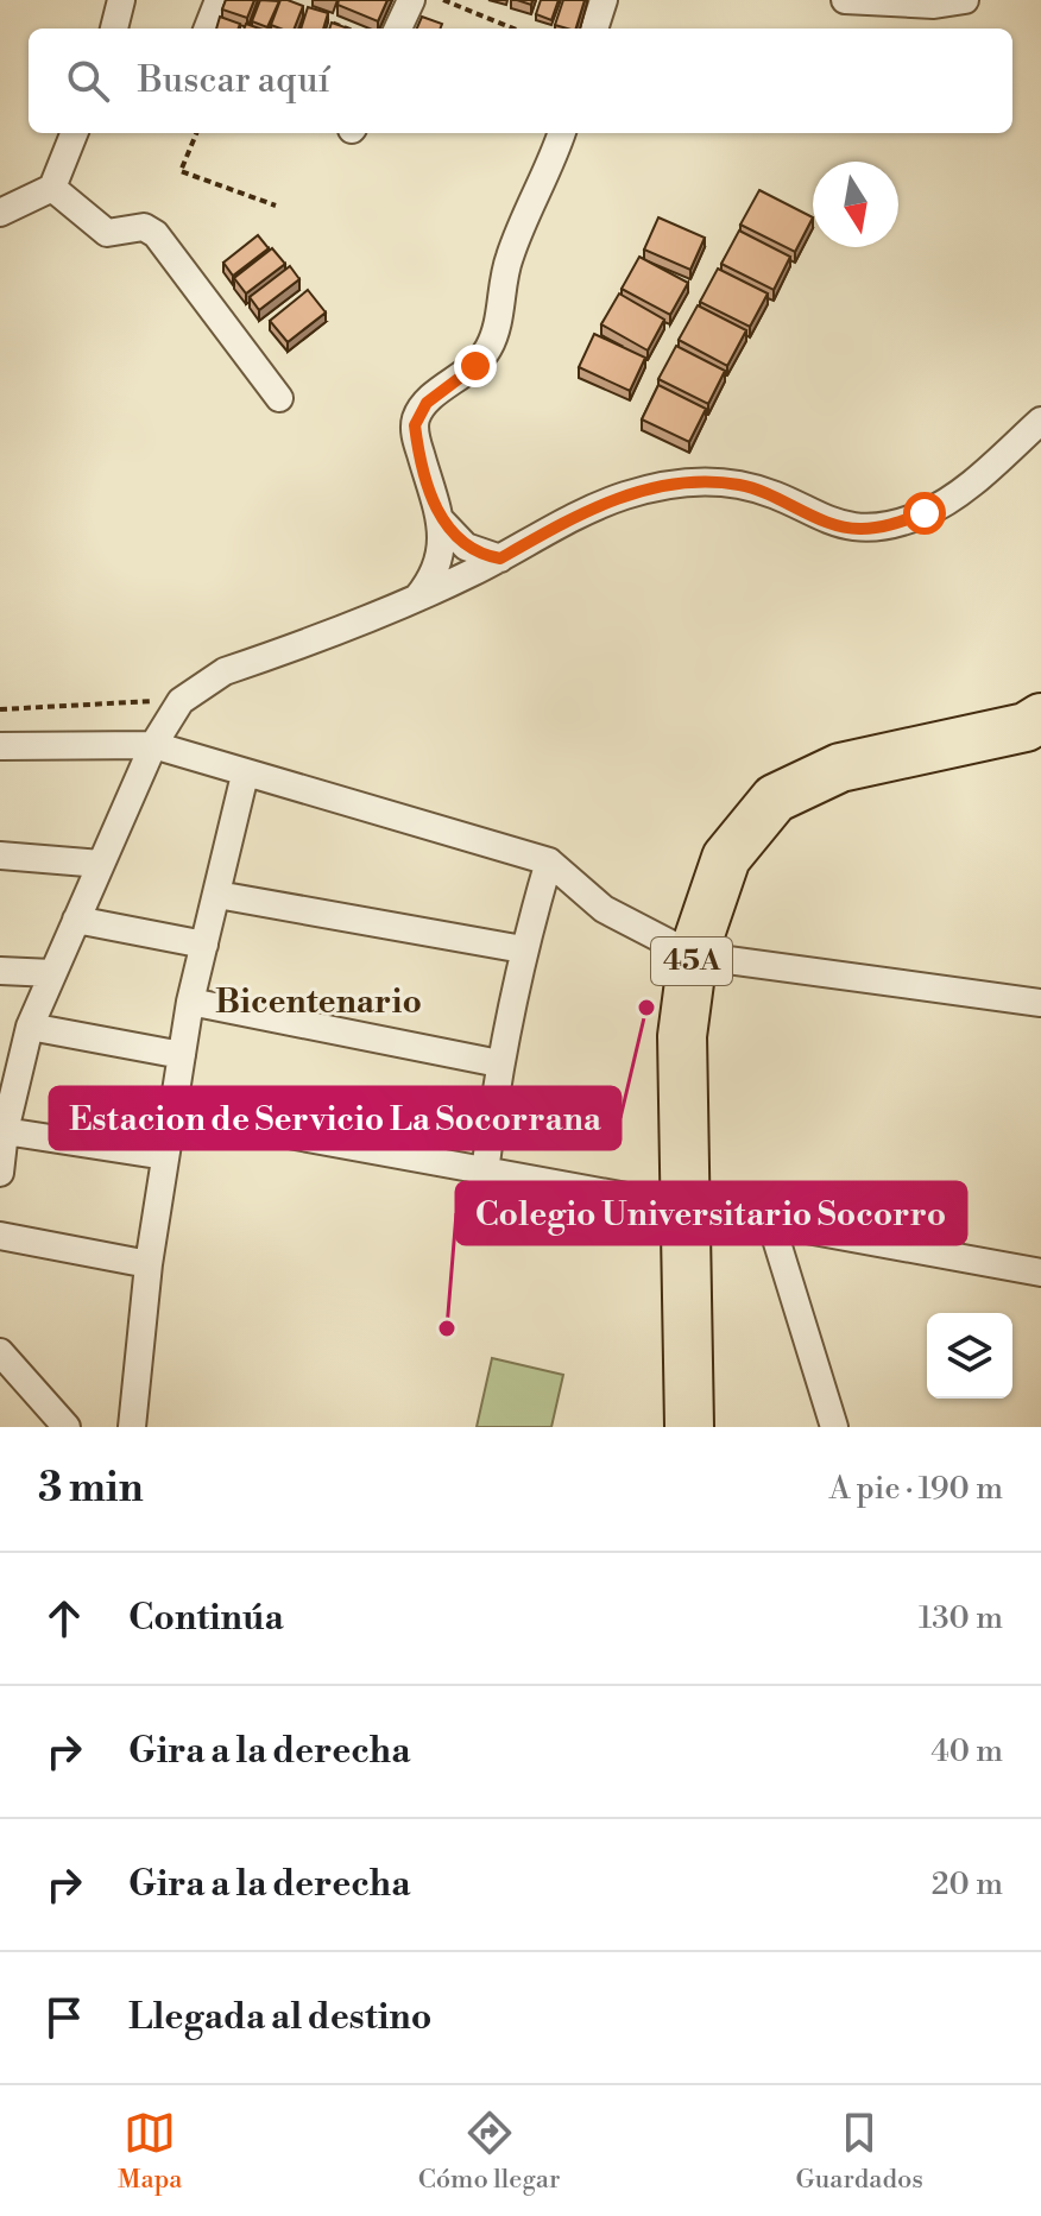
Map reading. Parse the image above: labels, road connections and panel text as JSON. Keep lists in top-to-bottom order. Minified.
{"streets":{"highway":["45A"]},"districts":["Bicentenario"],"places":["Estacion de Servicio La Socorrana","Colegio Universitario Socorro"],"north":"bottom","page":{"search":"Buscar aquí","heading":["3 min","A pie · 190 m"],"list":[["Continúa","130 m"],["Gira a la derecha","40 m"],["Gira a la derecha","20 m"],"Llegada al destino"],"nav":["Mapa","Cómo llegar","Guardados"]}}
